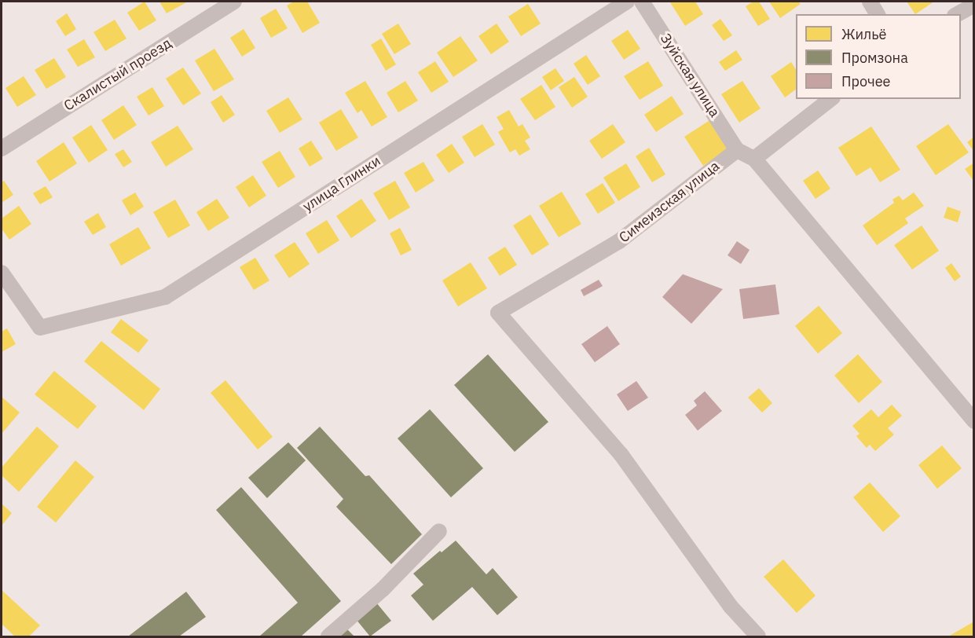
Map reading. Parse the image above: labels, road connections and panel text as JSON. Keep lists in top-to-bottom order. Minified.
{"streets":{"street":["Скалистый проезд","Зуйская улица","улица Глинки","Симеизская улица"]},"crossings":[["Зуйская улица","Симеизская улица"]],"legend":["Жильё","Промзона","Прочее"]}
